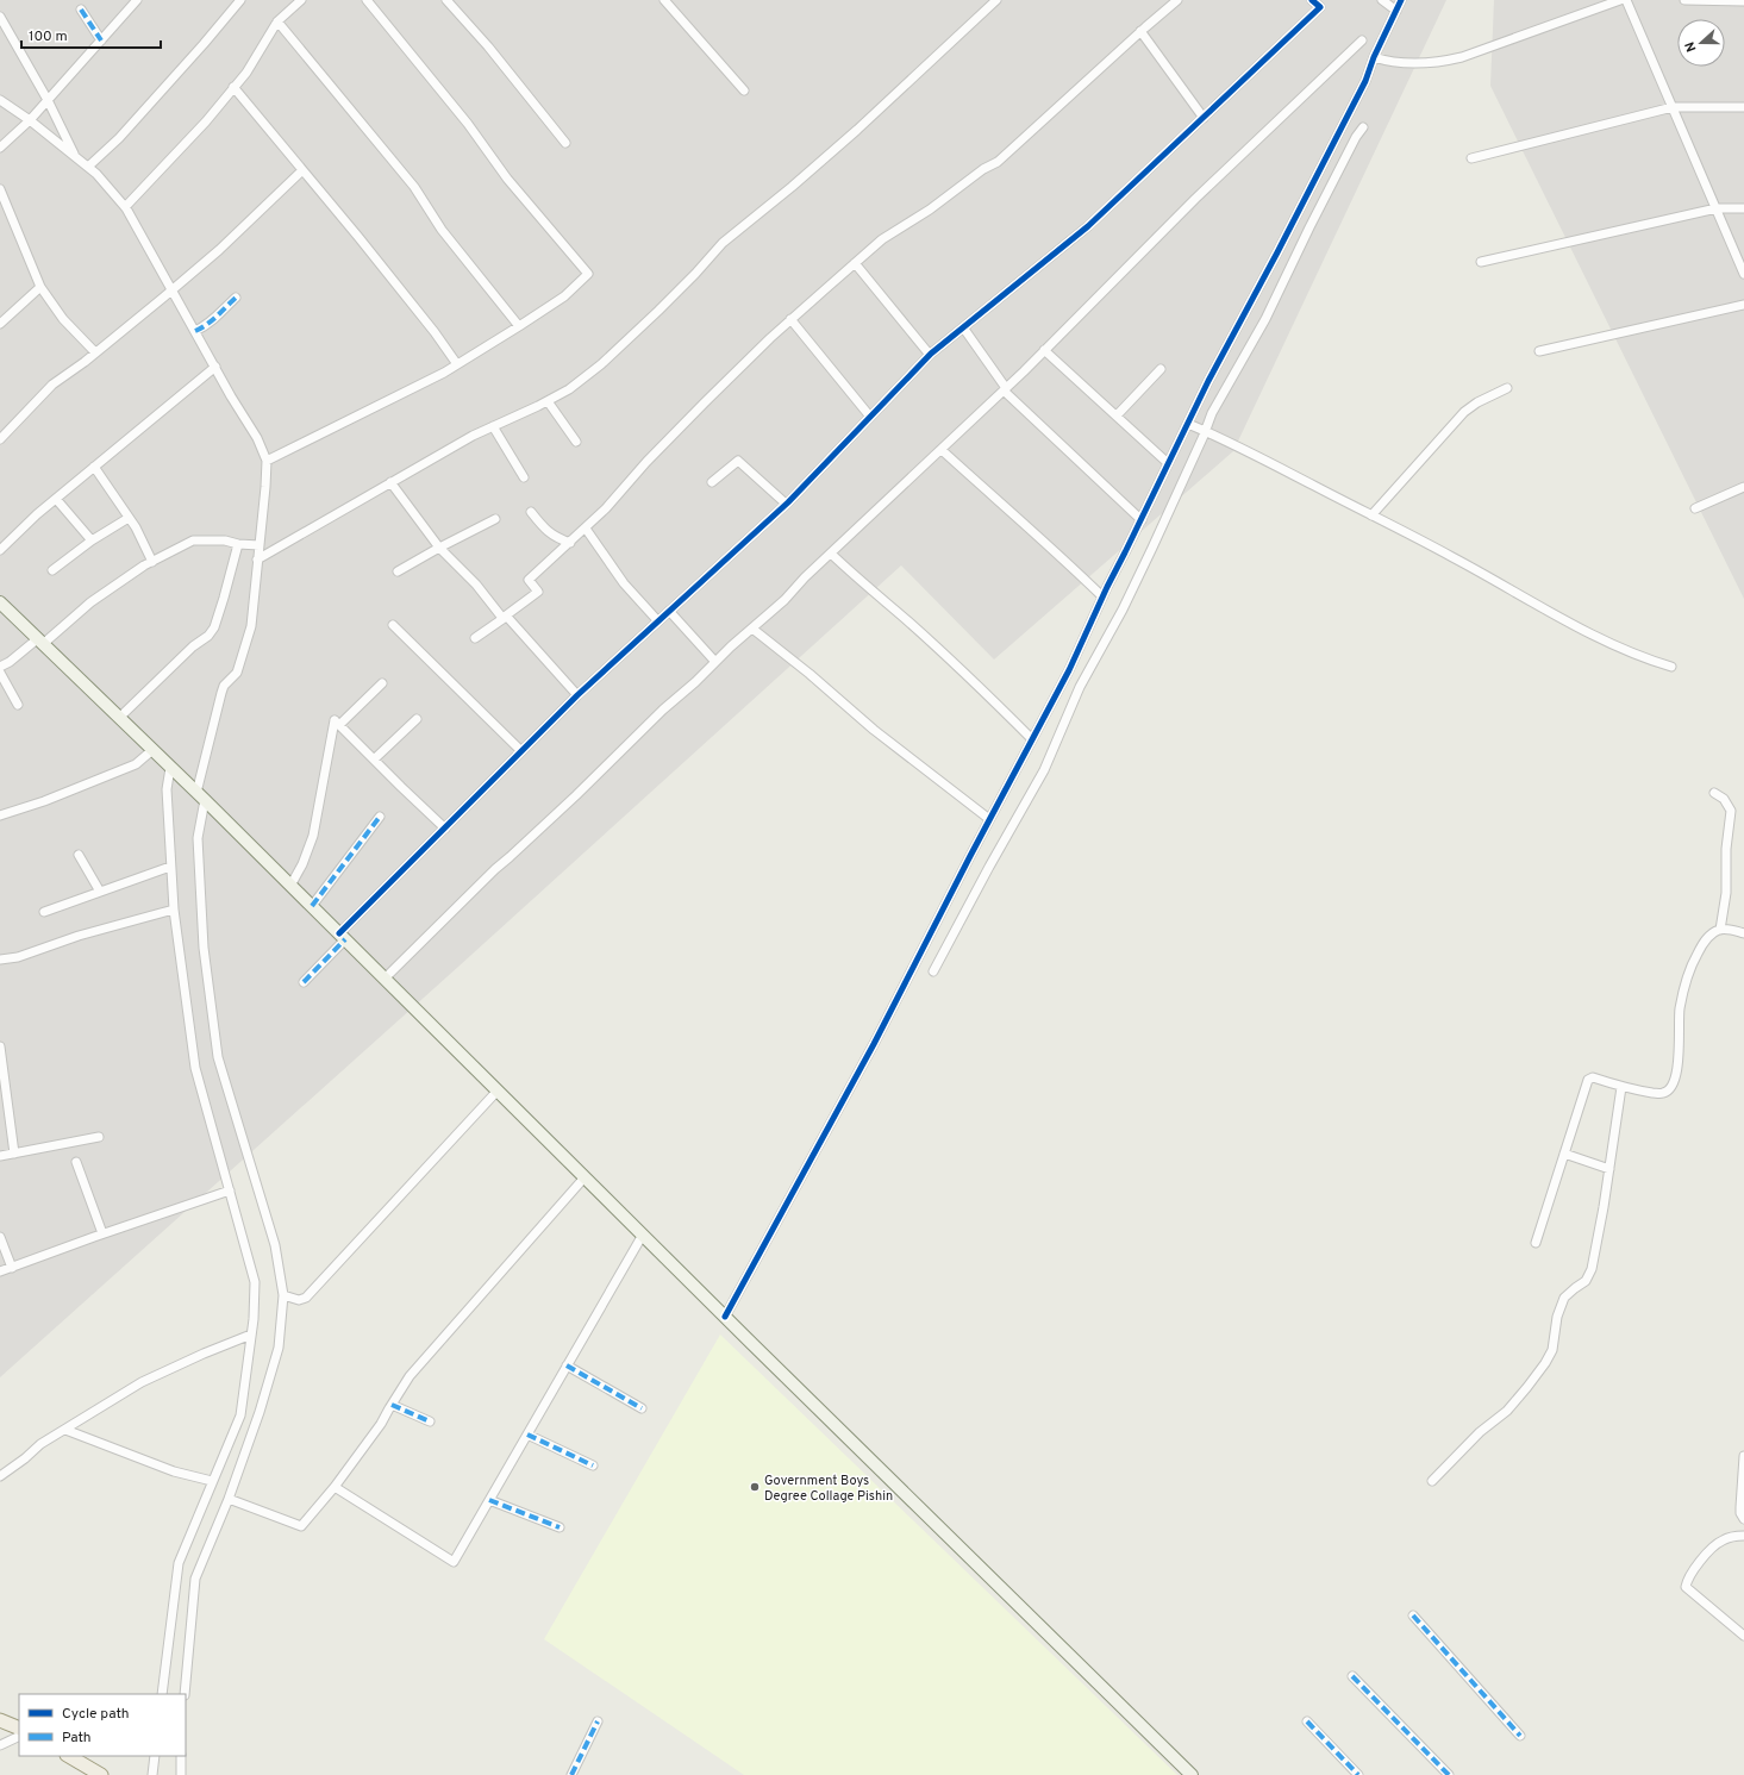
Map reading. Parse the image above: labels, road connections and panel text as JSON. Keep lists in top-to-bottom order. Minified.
{"places":["Government Boys Degree Collage Pishin"],"legend":["Cycle path","Path"],"scale_bar":"100 m","north":"left"}
